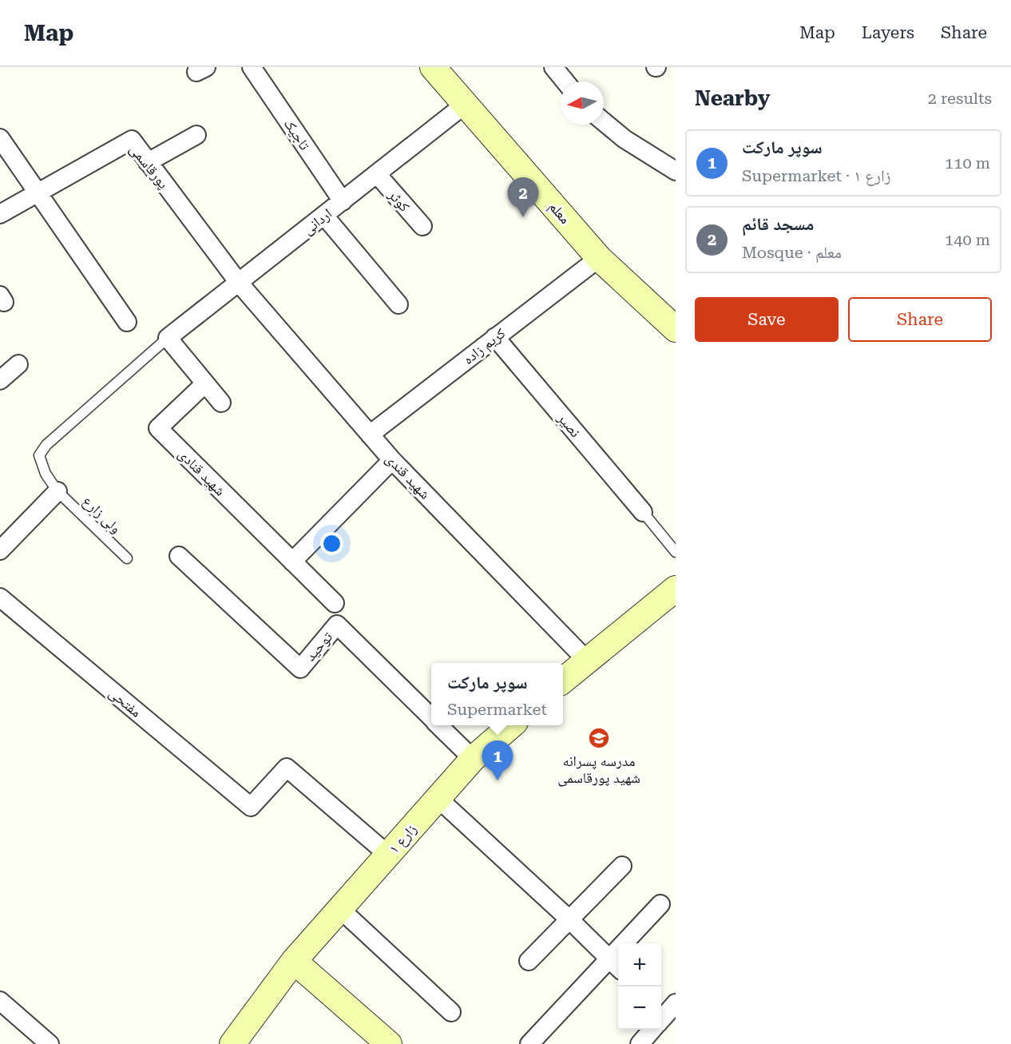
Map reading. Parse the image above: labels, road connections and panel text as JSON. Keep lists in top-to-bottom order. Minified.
{"streets":{"street":["تاجیک","پورقاسمی","کوثر","معلم","اردانی","کریم زاده","نصیر","شهید قنادی","شهید قندی","توحید","مفتحی","زارع ۱"],"lane":["ولی زارع"]},"crossings":[["تاجیک","اردانی"],["پورقاسمی","اردانی"],["پورقاسمی","شهید قندی"],["کوثر","اردانی"],["معلم","اردانی"],["معلم","کریم زاده"],["اردانی","شهید قندی"],["اردانی","ولی زارع"],["کریم زاده","نصیر"],["کریم زاده","شهید قندی"],["توحید","زارع ۱"],["مفتحی","زارع ۱"]],"places":{"school or university":["مدرسه پسرانه شهید پورقاسمی"]},"north":"left","page":{"header":"Map","nav":["Map","Layers","Share"],"heading":["Nearby","2 results"],"list":[{"mark":"1","name":"سوپر مارکت","note":"Supermarket · زارع ۱","value":"110 m"},{"mark":"2","name":"مسجد قائم","note":"Mosque · معلم","value":"140 m"}],"pins":["2","1"],"buttons":["Save","Share"],"popup":["سوپر مارکت","Supermarket"],"map_buttons":["+","−"]}}
